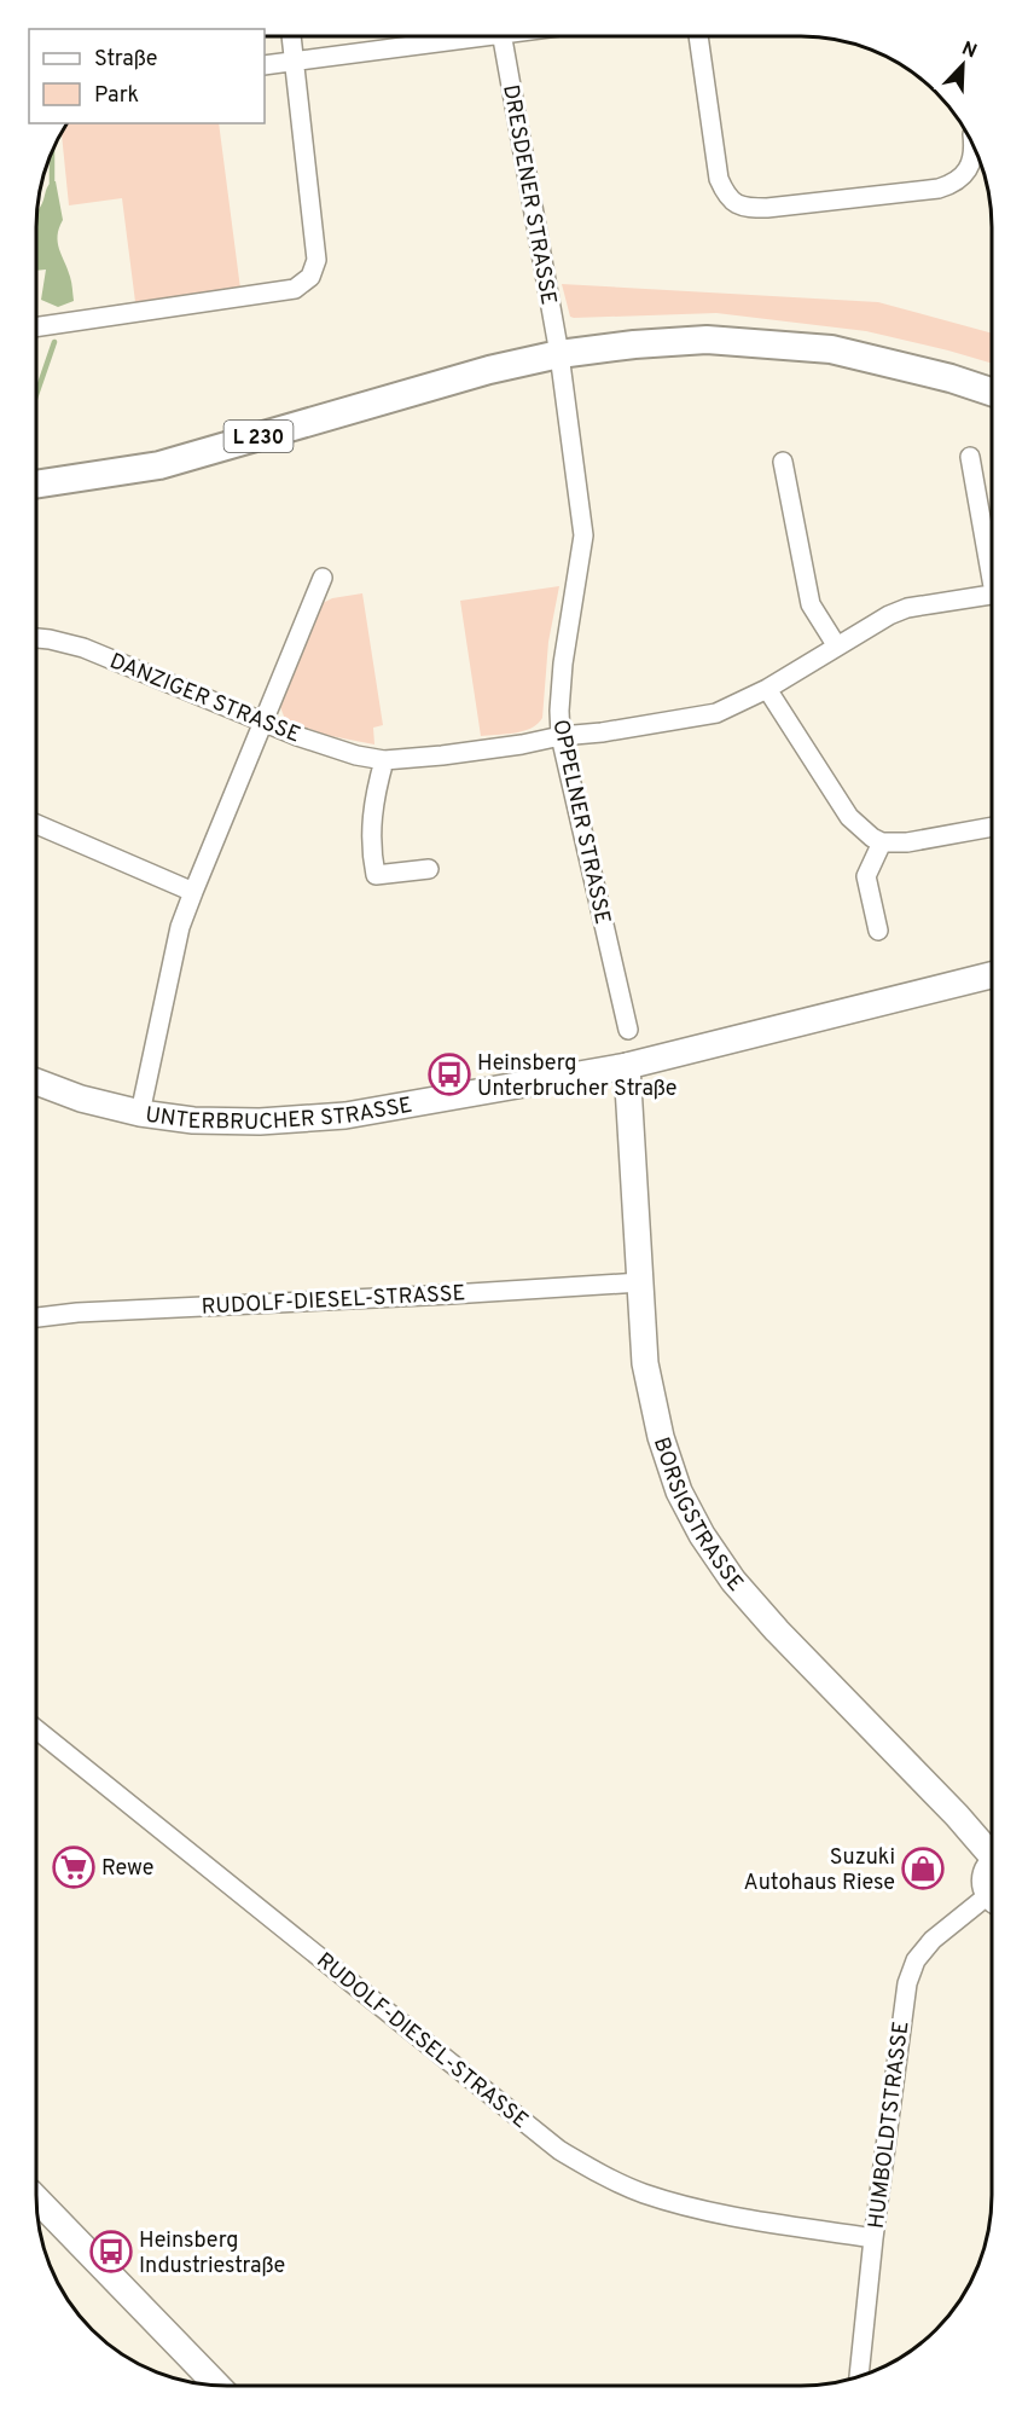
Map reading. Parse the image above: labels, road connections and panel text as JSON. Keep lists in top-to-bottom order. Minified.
{"streets":{"main road":["L 230"],"street":["DRESDENER STRASSE","DANZIGER STRASSE","OPPELNER STRASSE","UNTERBRUCHER STRASSE","RUDOLF-DIESEL-STRASSE","BORSIGSTRASSE","HUMBOLDTSTRASSE"]},"crossings":[["DRESDENER STRASSE","L 230"],["DRESDENER STRASSE","OPPELNER STRASSE"],["L 230","OPPELNER STRASSE"],["DANZIGER STRASSE","OPPELNER STRASSE"],["UNTERBRUCHER STRASSE","BORSIGSTRASSE"],["RUDOLF-DIESEL-STRASSE","BORSIGSTRASSE"],["RUDOLF-DIESEL-STRASSE","HUMBOLDTSTRASSE"]],"places":{"bus stop":["Heinsberg Unterbrucher Straße","Heinsberg Industriestraße"],"supermarket":["Rewe"],"shop":["Suzuki Autohaus Riese"]},"legend":["Straße","Park"],"north":"top right"}
